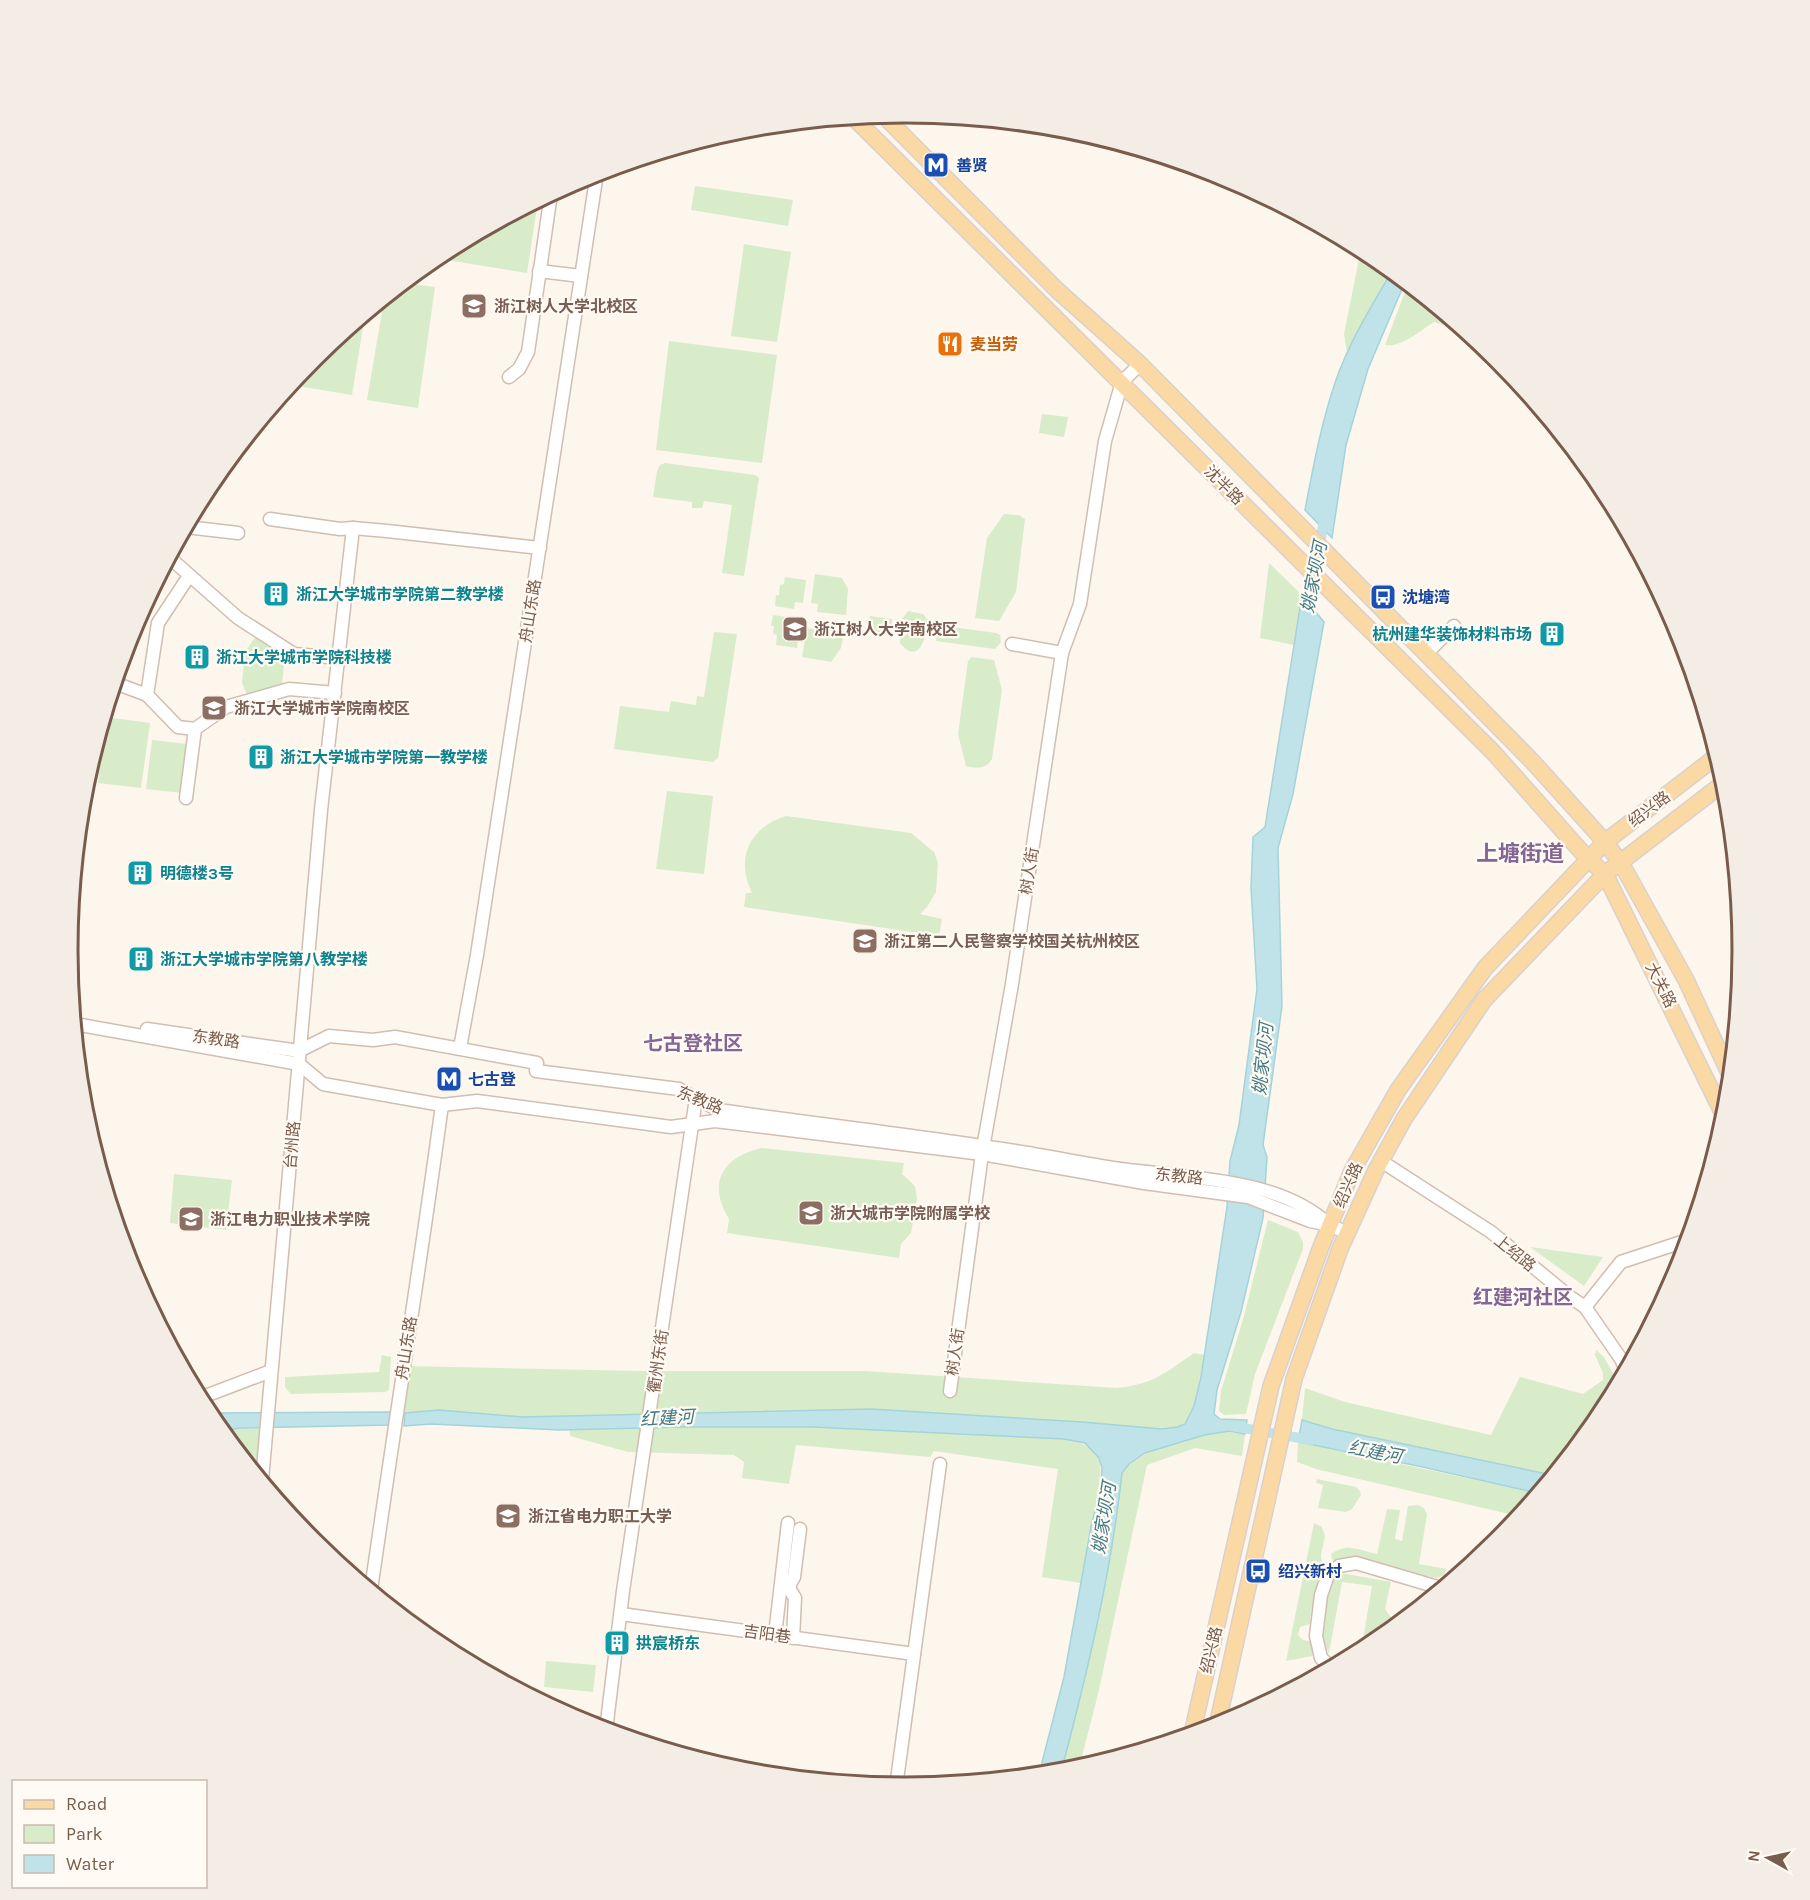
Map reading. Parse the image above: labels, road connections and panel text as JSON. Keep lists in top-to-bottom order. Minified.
{"streets":{"main road":["沈半路","绍兴路","大关路"],"street":["舟山东路","树人街","东教路","台州路","上绍路","衢州东街","吉阳巷"]},"crossings":[["沈半路","绍兴路"],["沈半路","树人街"],["沈半路","大关路"],["舟山东路","东教路"],["绍兴路","大关路"],["绍兴路","东教路"],["绍兴路","上绍路"],["树人街","东教路"],["东教路","台州路"],["东教路","衢州东街"],["衢州东街","吉阳巷"]],"districts":["上塘街道","七古登社区","红建河社区"],"water":["姚家坝河","红建河"],"places":{"metro station":["善贤","七古登"],"school or university":["浙江树人大学北校区","浙江树人大学南校区","浙江大学城市学院南校区","浙江第二人民警察学校国关杭州校区","浙大城市学院附属学校","浙江电力职业技术学院","浙江省电力职工大学"],"restaurant":["麦当劳"],"building":["浙江大学城市学院第二教学楼","杭州建华装饰材料市场","浙江大学城市学院科技楼","浙江大学城市学院第一教学楼","明德楼3号","浙江大学城市学院第八教学楼","拱宸桥东"],"bus stop":["沈塘湾","绍兴新村"]},"legend":["Road","Park","Water"],"north":"left"}
